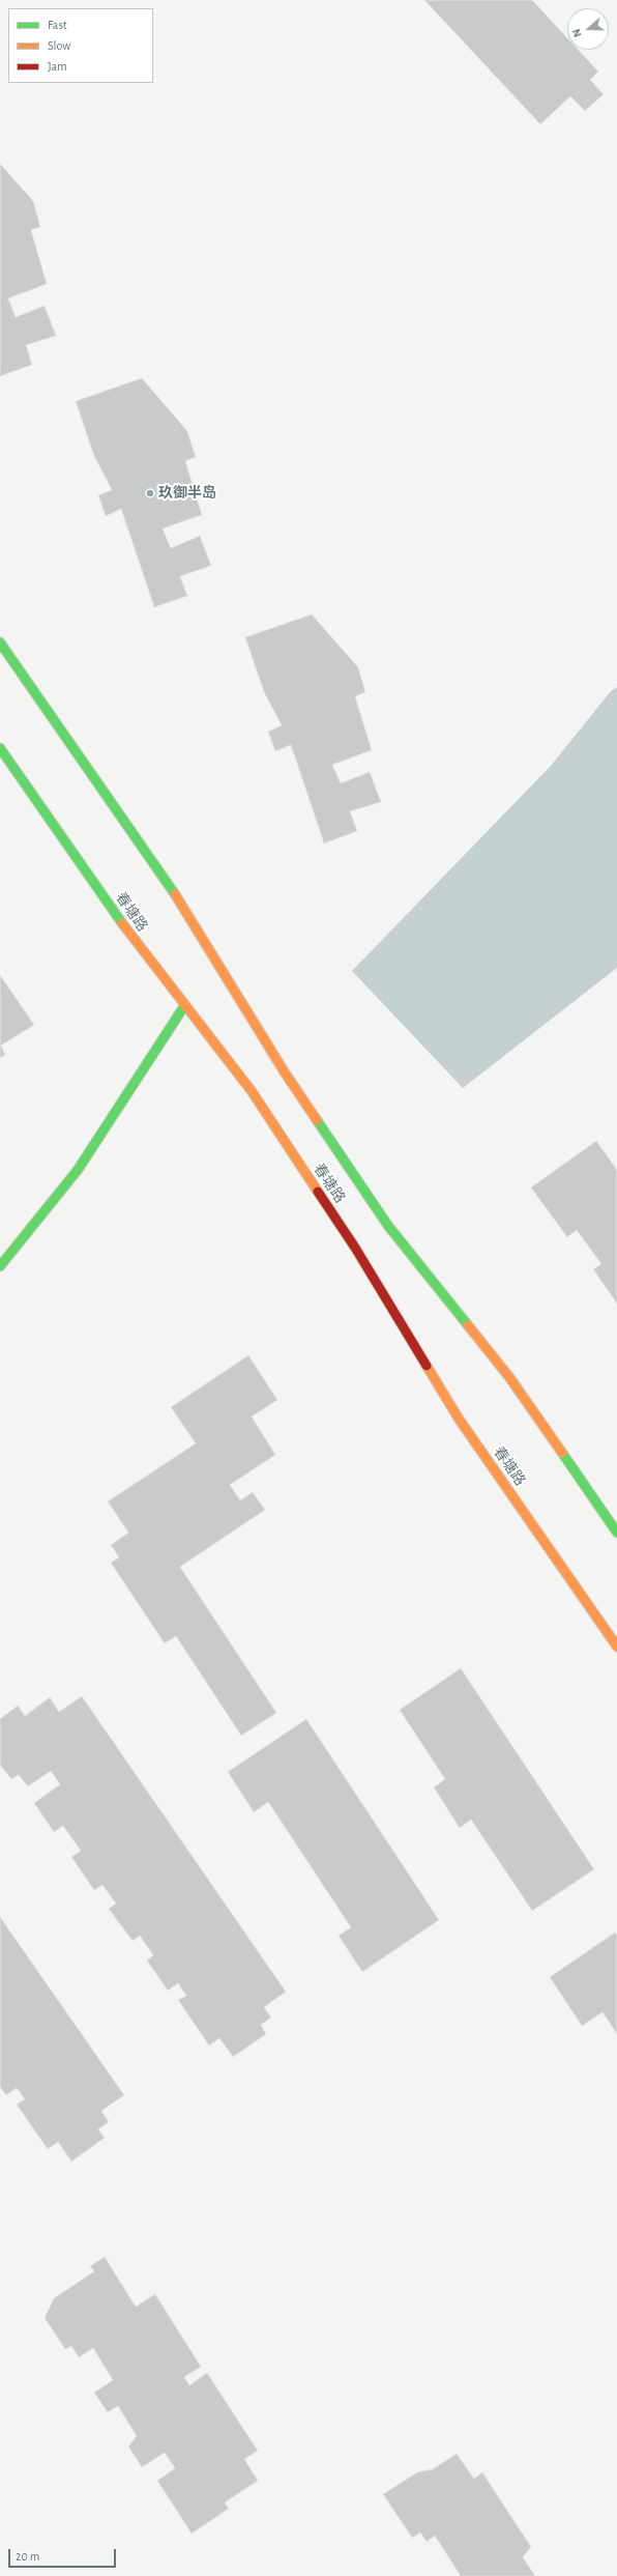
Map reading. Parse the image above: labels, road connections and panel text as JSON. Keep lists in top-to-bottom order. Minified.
{"streets":{"street":["春塘路"]},"places":["玖御半岛"],"legend":["Fast","Slow","Jam"],"scale_bar":"20 m","north":"left"}
